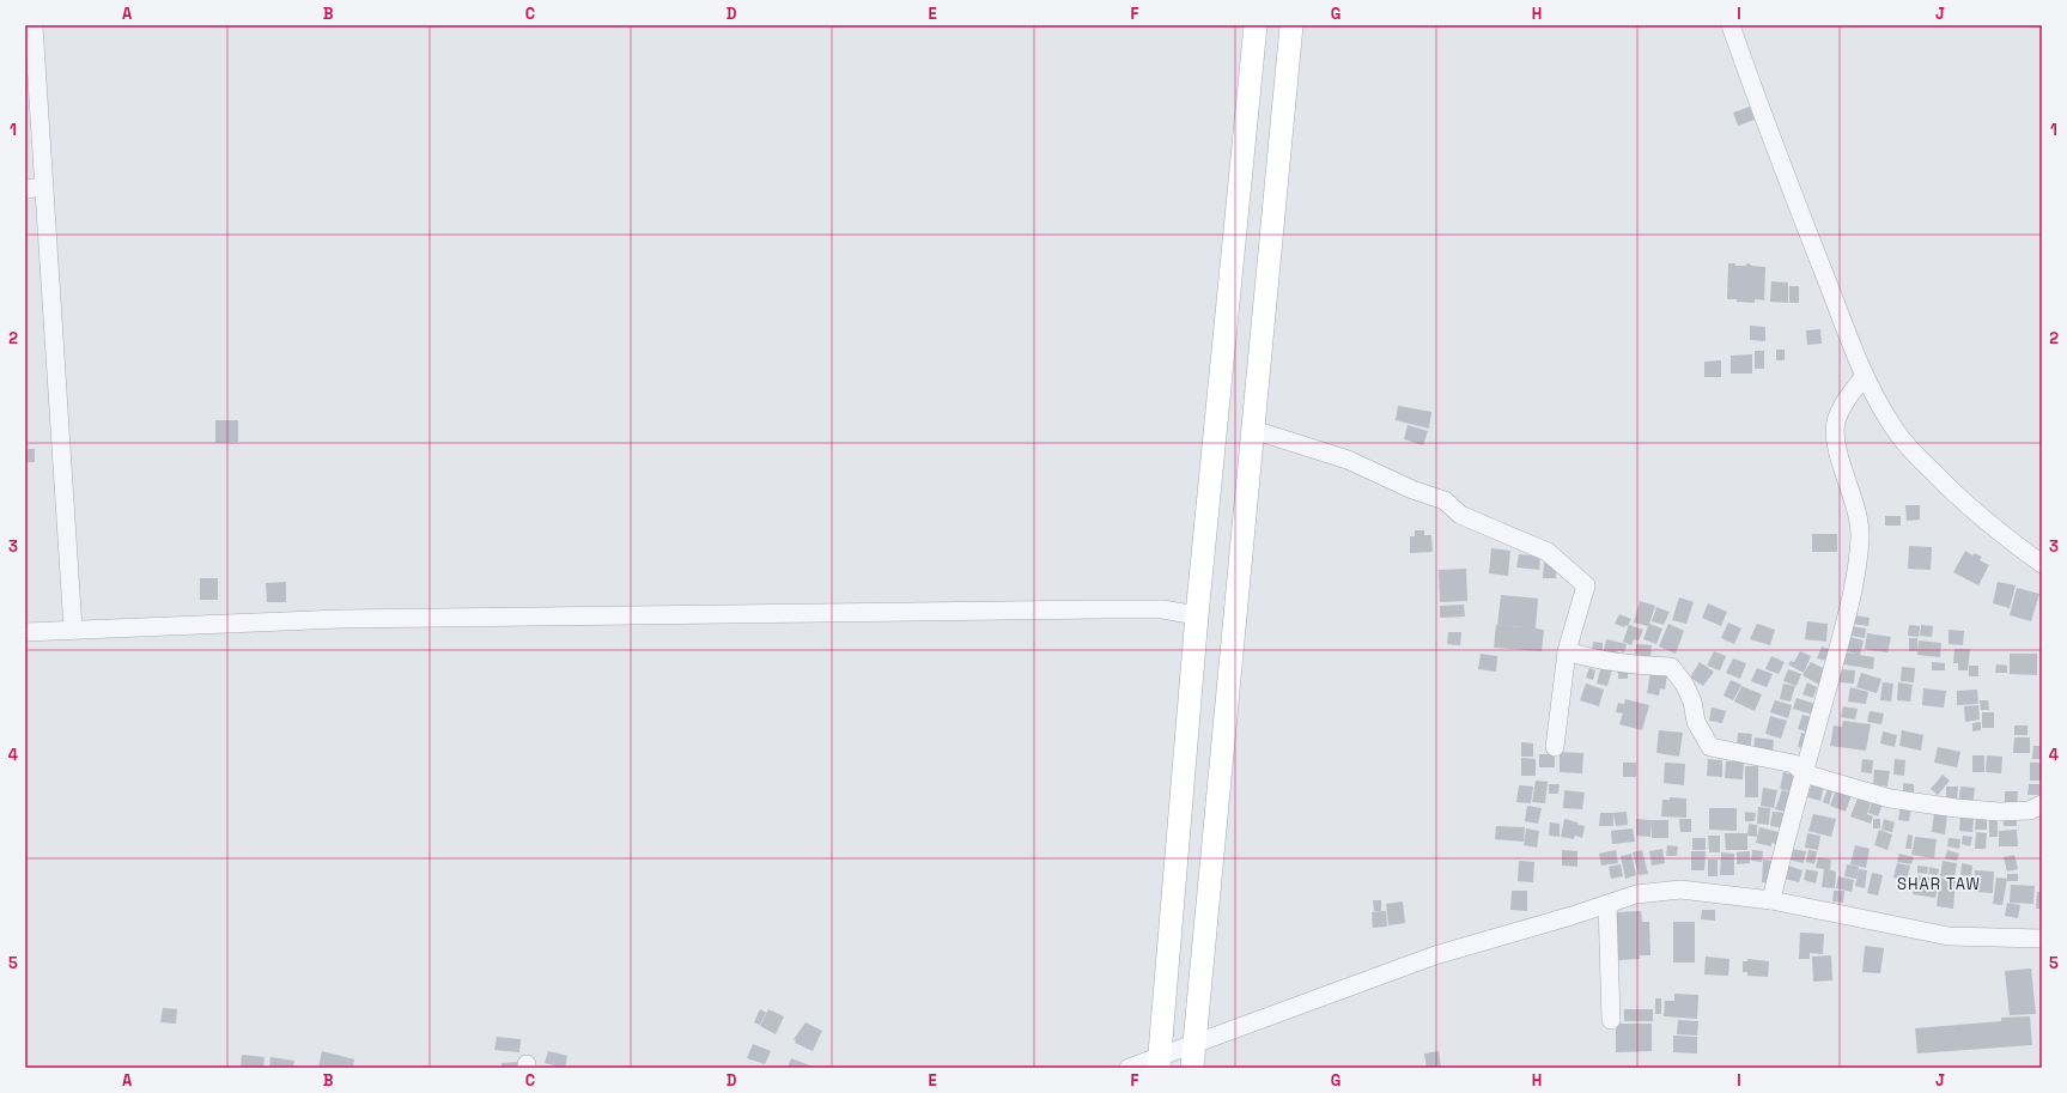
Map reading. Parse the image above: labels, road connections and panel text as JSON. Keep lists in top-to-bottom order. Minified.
{"districts":["SHAR TAW"],"grid":{"columns":["A","B","C","D","E","F","G","H","I","J"],"rows":["1","2","3","4","5"]}}
